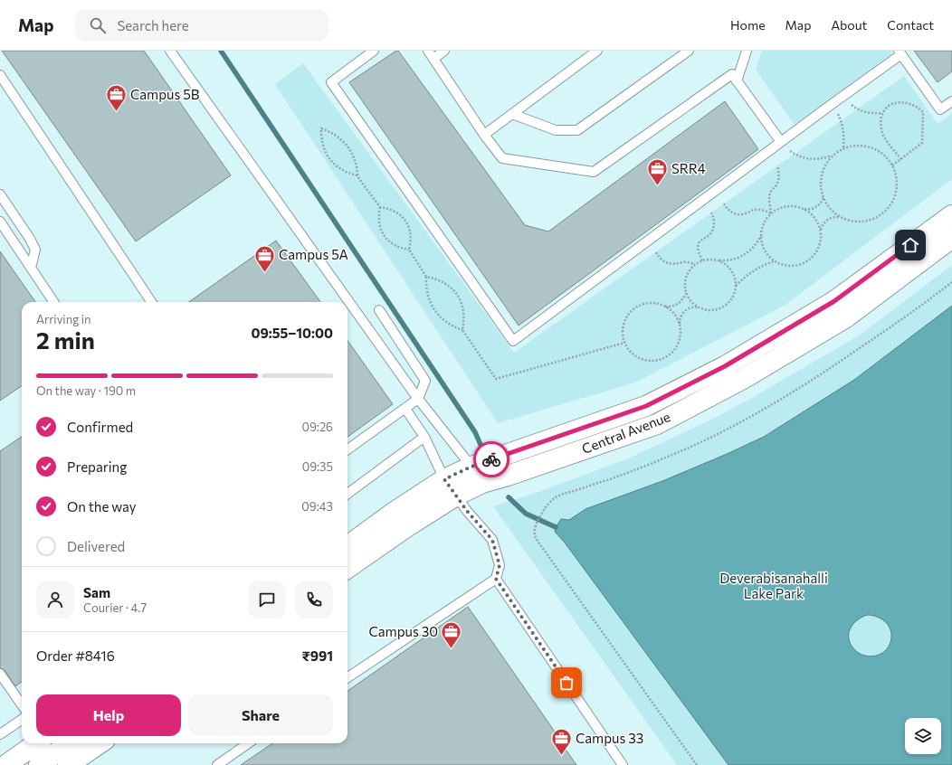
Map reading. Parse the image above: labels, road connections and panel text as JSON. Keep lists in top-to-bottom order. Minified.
{"streets":{"street":["Central Avenue"]},"parks":["Deverabisanahalli Lake Park"],"places":{"office":["Campus 5B","SRR4","Campus 5A","Campus 30","Campus 33"]},"page":{"header":"Map","search":"Search here","nav":["Home","Map","About","Contact"],"heading":["2 min","Arriving in","09:55–10:00"],"panel":["Sam","Courier · 4.7","Order #8416","₹991"],"bar":"On the way · 190 m","list":[["Confirmed","09:26"],["Preparing","09:35"],["On the way","09:43"],"Delivered"],"buttons":["Help","Share"]}}
